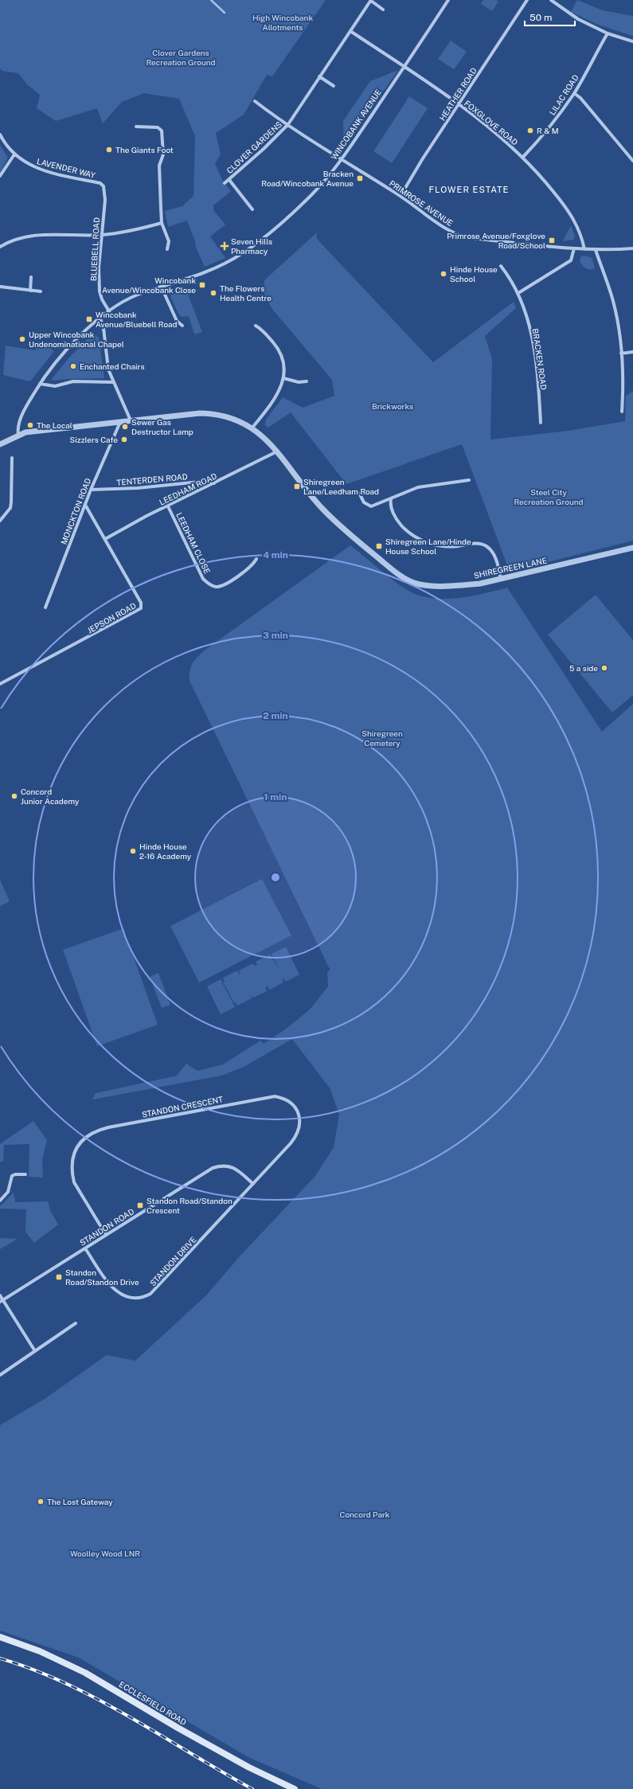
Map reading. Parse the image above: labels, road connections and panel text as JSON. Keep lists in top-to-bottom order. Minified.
{"streets":{"main road":["ECCLESFIELD ROAD"],"street":["HEATHER ROAD","LILAC ROAD","FOXGLOVE ROAD","WINCOBANK AVENUE","CLOVER GARDENS","LAVENDER WAY","PRIMROSE AVENUE","BLUEBELL ROAD","BRACKEN ROAD","TENTERDEN ROAD","LEEDHAM ROAD","MONCKTON ROAD","LEEDHAM CLOSE","SHIREGREEN LANE","JEPSON ROAD","STANDON CRESCENT","STANDON ROAD","STANDON DRIVE"]},"crossings":[["HEATHER ROAD","FOXGLOVE ROAD"],["HEATHER ROAD","PRIMROSE AVENUE"],["LILAC ROAD","FOXGLOVE ROAD"],["FOXGLOVE ROAD","WINCOBANK AVENUE"],["FOXGLOVE ROAD","PRIMROSE AVENUE"],["WINCOBANK AVENUE","CLOVER GARDENS"],["WINCOBANK AVENUE","PRIMROSE AVENUE"],["WINCOBANK AVENUE","BLUEBELL ROAD"],["WINCOBANK AVENUE","SHIREGREEN LANE"],["CLOVER GARDENS","PRIMROSE AVENUE"],["LAVENDER WAY","BLUEBELL ROAD"],["TENTERDEN ROAD","LEEDHAM ROAD"],["TENTERDEN ROAD","MONCKTON ROAD"],["LEEDHAM ROAD","LEEDHAM CLOSE"],["LEEDHAM ROAD","SHIREGREEN LANE"],["LEEDHAM ROAD","JEPSON ROAD"],["MONCKTON ROAD","SHIREGREEN LANE"],["MONCKTON ROAD","JEPSON ROAD"],["STANDON CRESCENT","STANDON ROAD"],["STANDON CRESCENT","STANDON DRIVE"],["STANDON ROAD","STANDON DRIVE"]],"districts":["FLOWER ESTATE"],"parks":["High Wincobank Allotments","Clover Gardens Recreation Ground","Brickworks","Steel City Recreation Ground","Shiregreen Cemetery","Concord Park","Woolley Wood LNR"],"places":{"other":["R & M","The Giants Foot","Hinde House School","The Flowers Health Centre","Upper Wincobank Undenominational Chapel","Enchanted Chairs","The Local","Sewer Gas Destructor Lamp","Sizzlers Cafe","5 a side","Concord Junior Academy","Hinde House 2-16 Academy","The Lost Gateway"],"transit":["Bracken Road/Wincobank Avenue","Primrose Avenue/Foxglove Road/School","Wincobank Avenue/Wincobank Close","Wincobank Avenue/Bluebell Road","Shiregreen Lane/Leedham Road","Shiregreen Lane/Hinde House School","Standon Road/Standon Crescent","Standon Road/Standon Drive"],"health":["Seven Hills Pharmacy"]},"scale_bar":"50 m","rings":["4 min","3 min","2 min","1 min"]}
